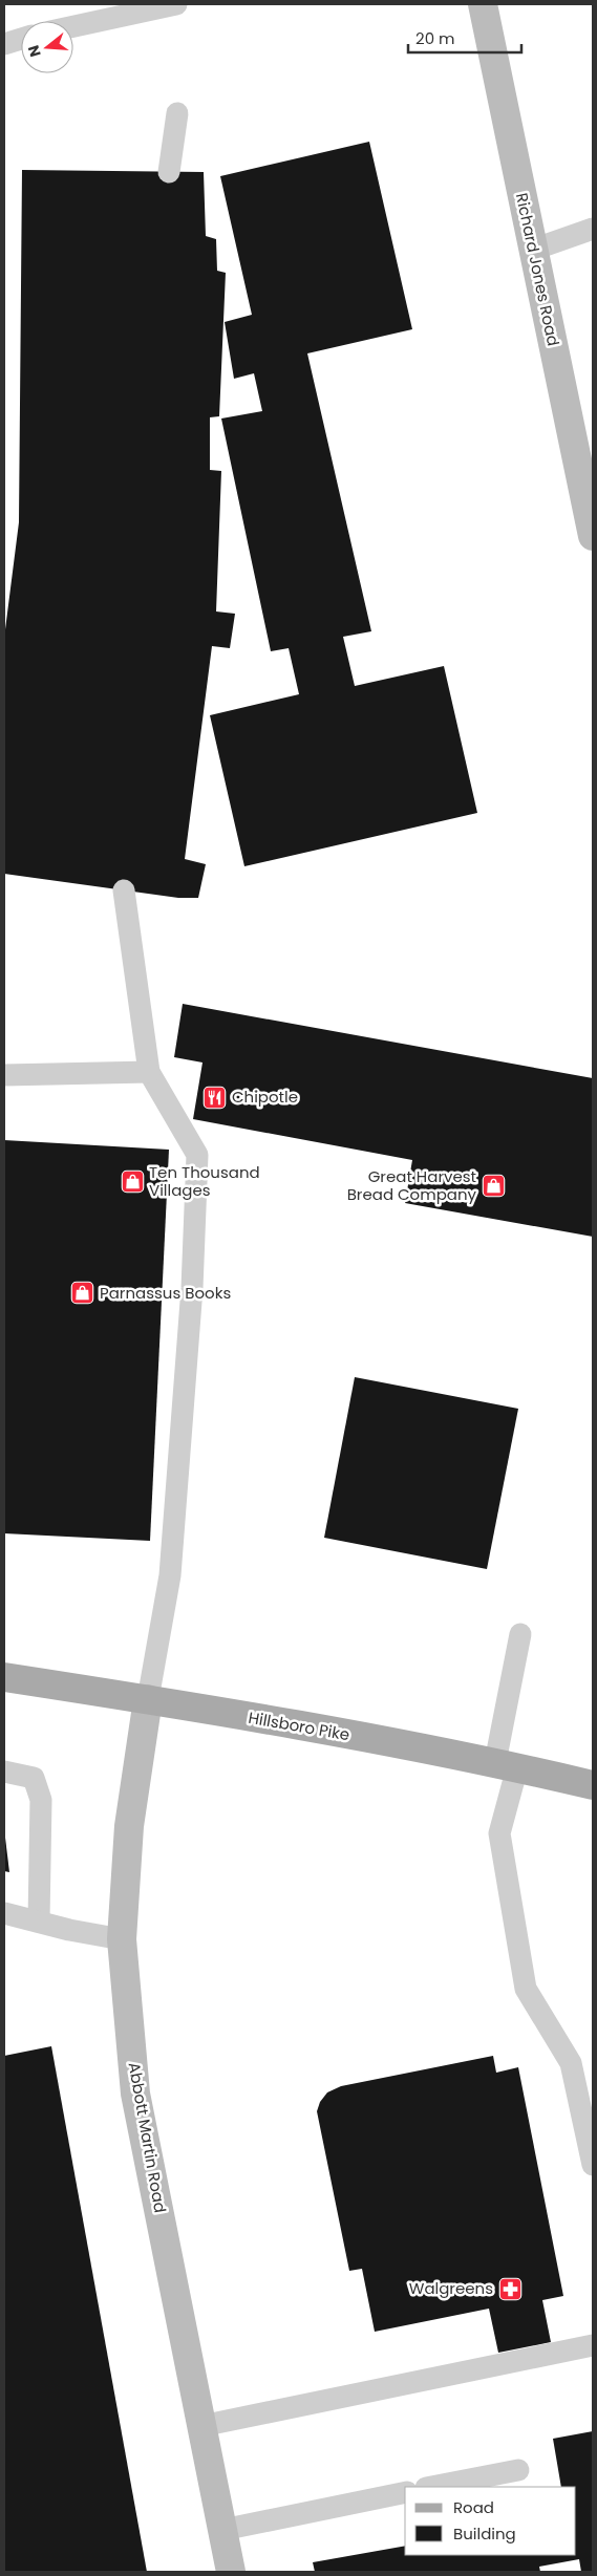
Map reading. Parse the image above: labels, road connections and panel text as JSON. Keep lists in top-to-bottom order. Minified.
{"streets":{"main road":["Richard Jones Road","Hillsboro Pike","Abbott Martin Road"]},"crossings":[["Hillsboro Pike","Abbott Martin Road"]],"places":{"restaurant":["Chipotle"],"shop":["Ten Thousand Villages","Great Harvest Bread Company","Parnassus Books"],"pharmacy":["Walgreens"]},"legend":["Road","Building"],"scale_bar":"20 m","north":"left"}
